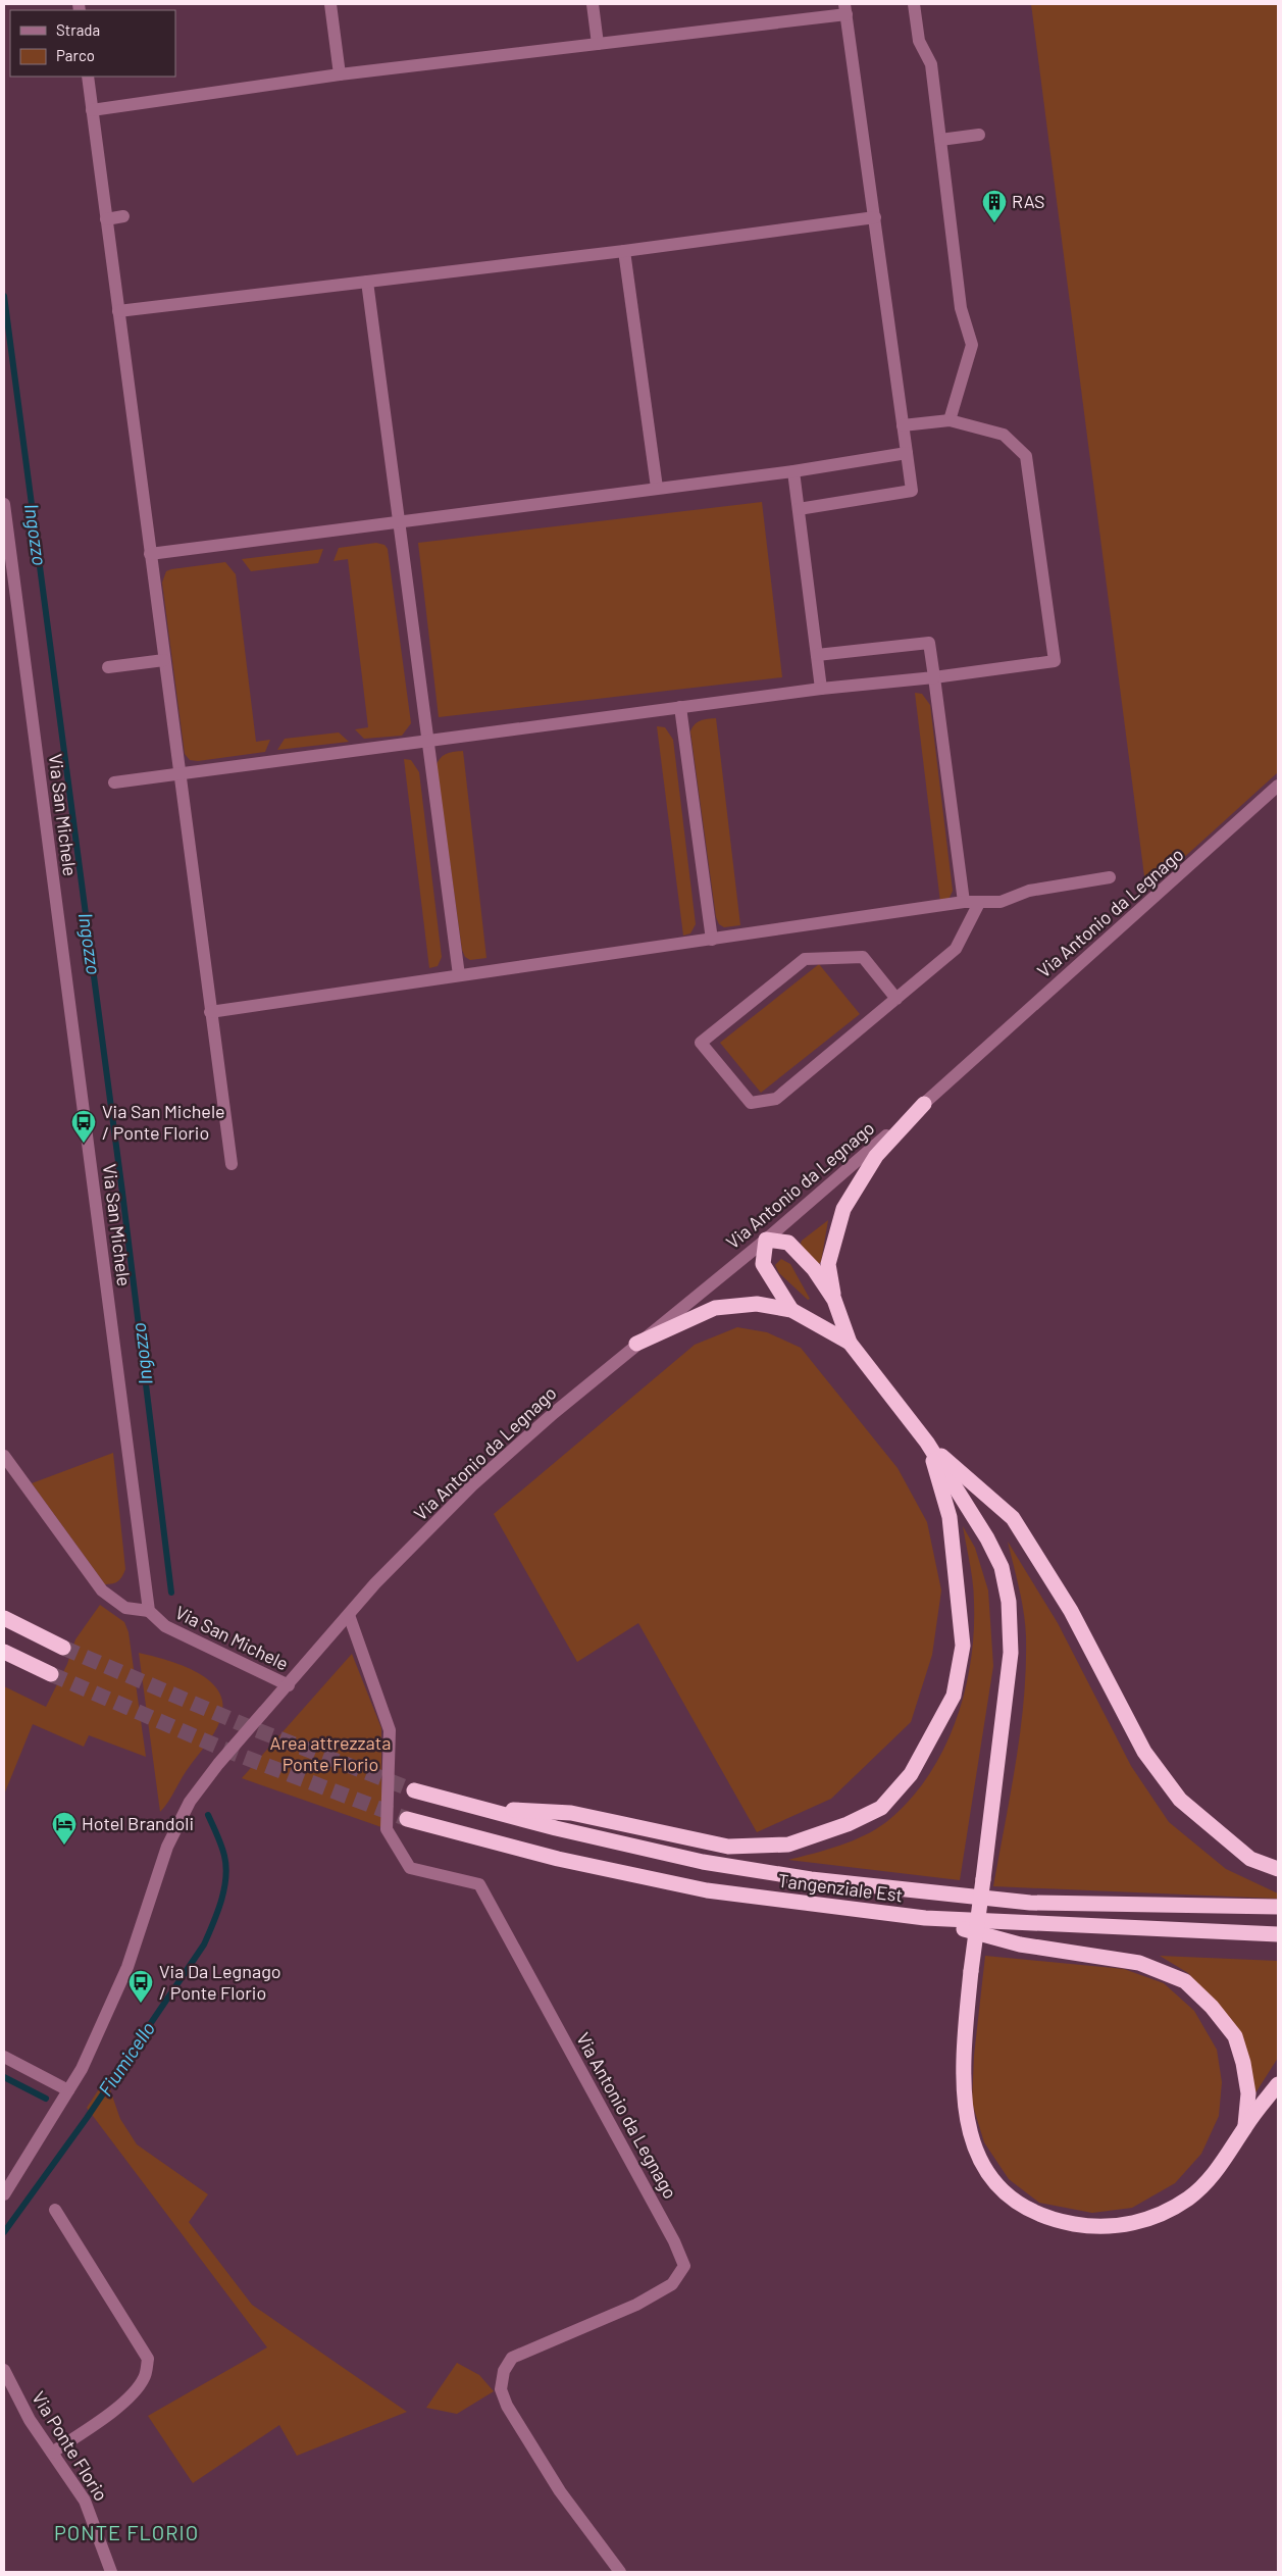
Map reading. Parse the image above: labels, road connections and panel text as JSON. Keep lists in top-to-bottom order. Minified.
{"streets":{"highway":["Tangenziale Est"],"street":["Via San Michele","Via Antonio da Legnago","Via Ponte Florio"]},"crossings":[["Via San Michele","Via Antonio da Legnago"]],"districts":["PONTE FLORIO"],"water":["Ingozzo","Fiumicello"],"parks":["Area attrezzata Ponte Florio"],"places":{"building":["RAS"],"bus stop":["Via San Michele / Ponte Florio","Via Da Legnago / Ponte Florio"],"hotel":["Hotel Brandoli"]},"legend":["Strada","Parco"]}
